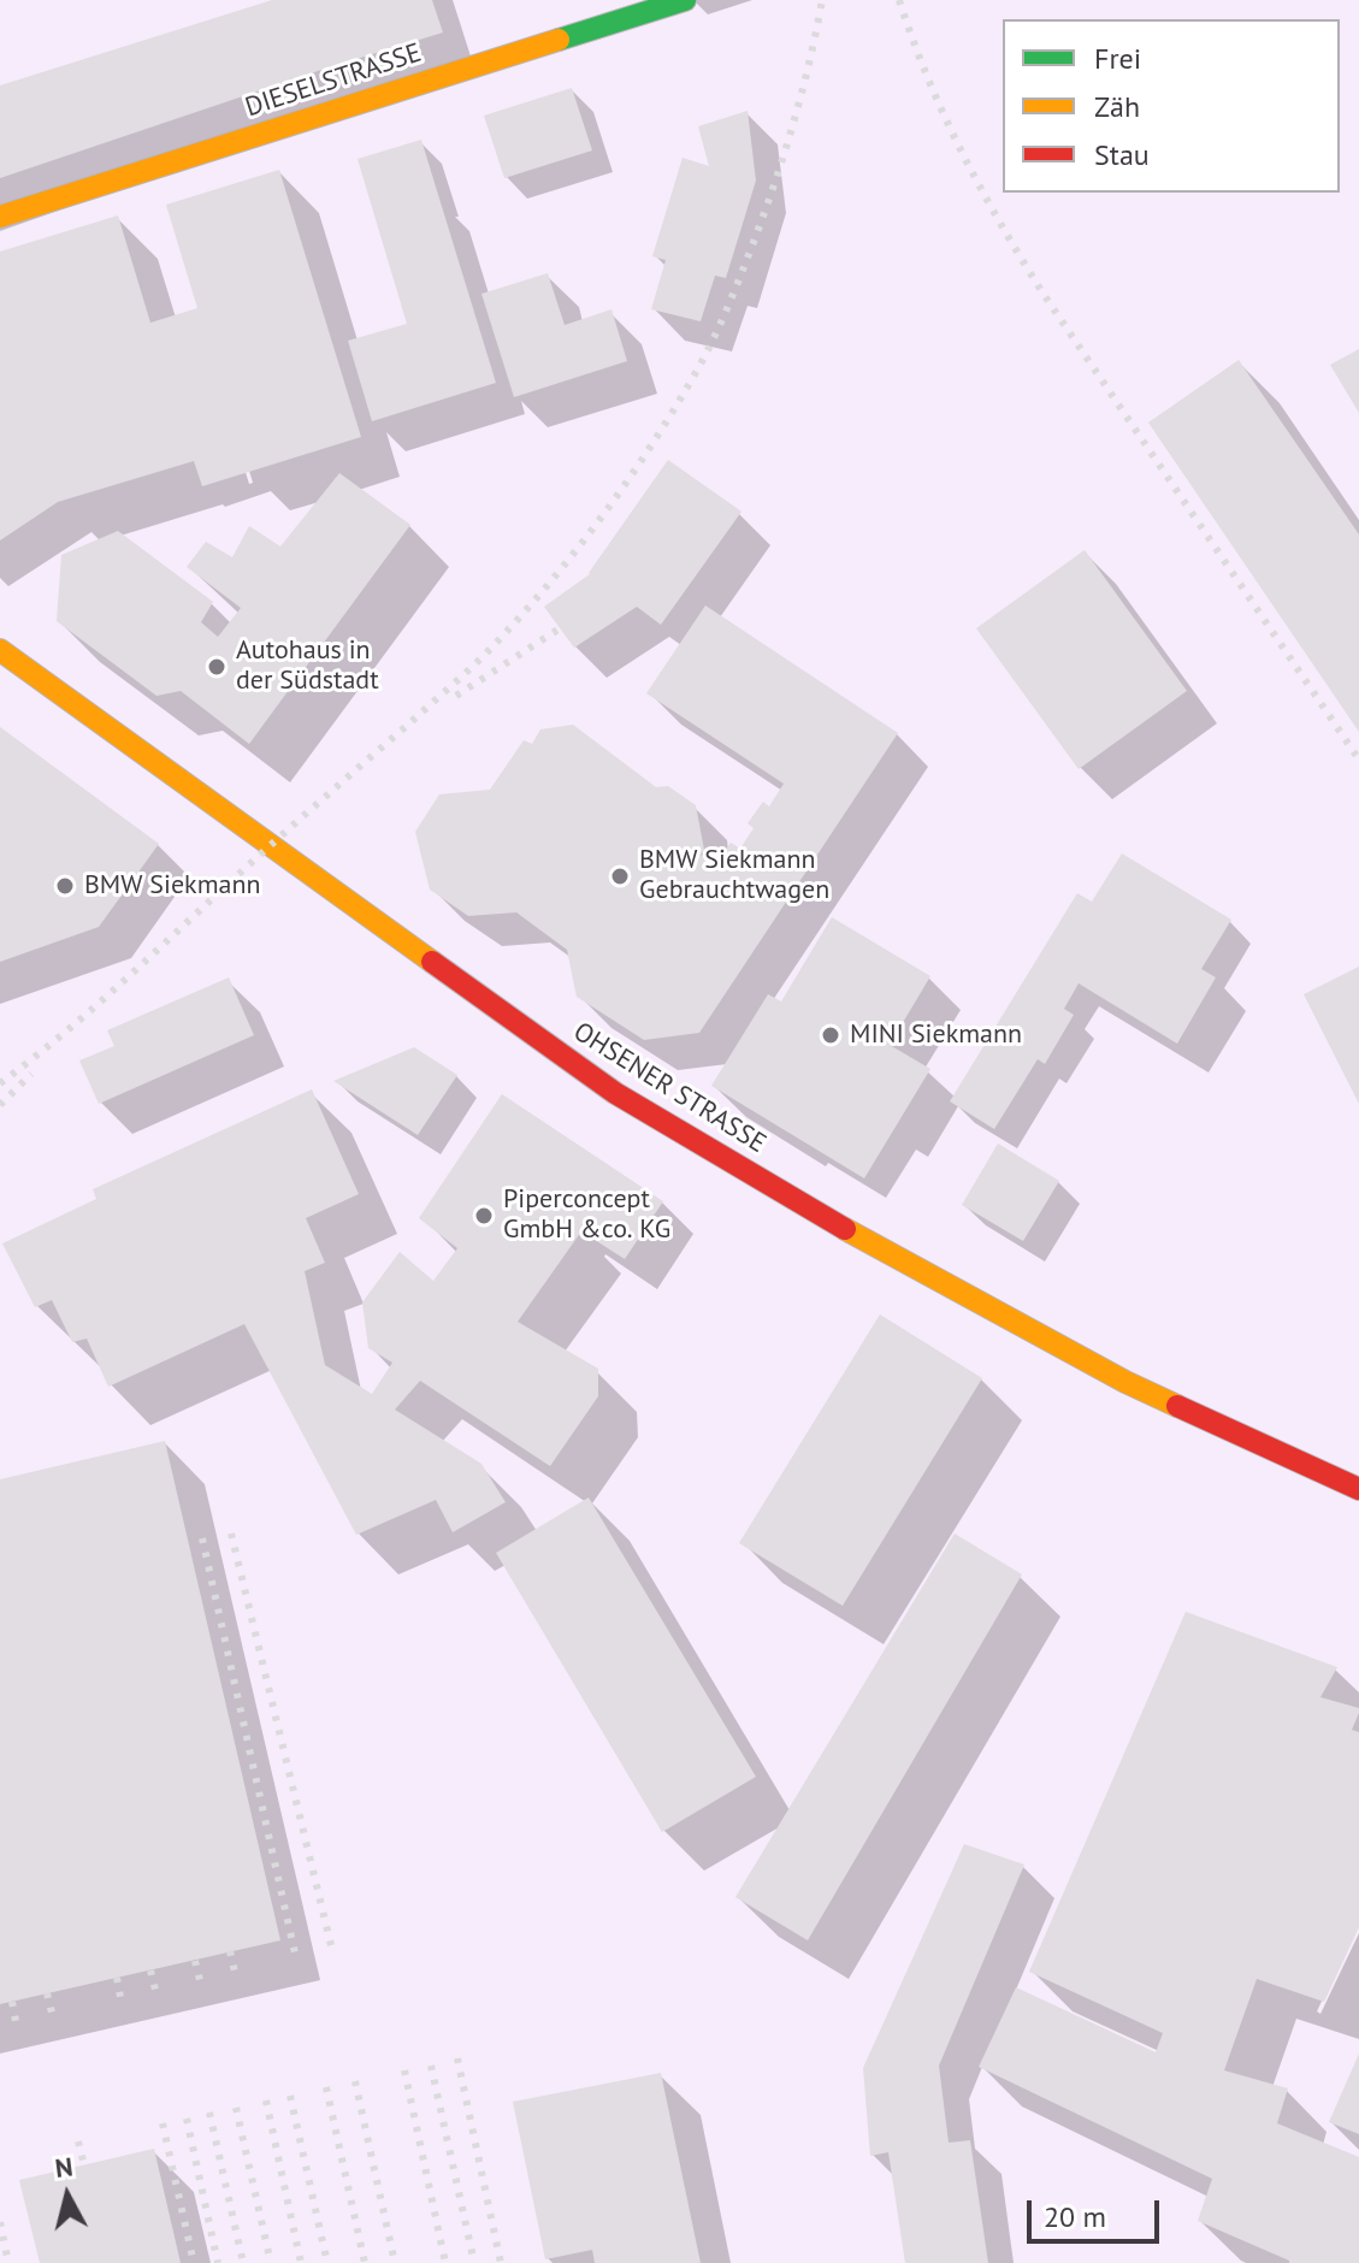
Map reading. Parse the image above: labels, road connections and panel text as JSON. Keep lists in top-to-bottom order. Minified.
{"streets":{"main road":["DIESELSTRASSE","OHSENER STRASSE"]},"places":["Autohaus in der Südstadt","BMW Siekmann Gebrauchtwagen","BMW Siekmann","MINI Siekmann","Piperconcept GmbH &co. KG"],"legend":["Frei","Zäh","Stau"],"scale_bar":"20 m","north":"top"}
